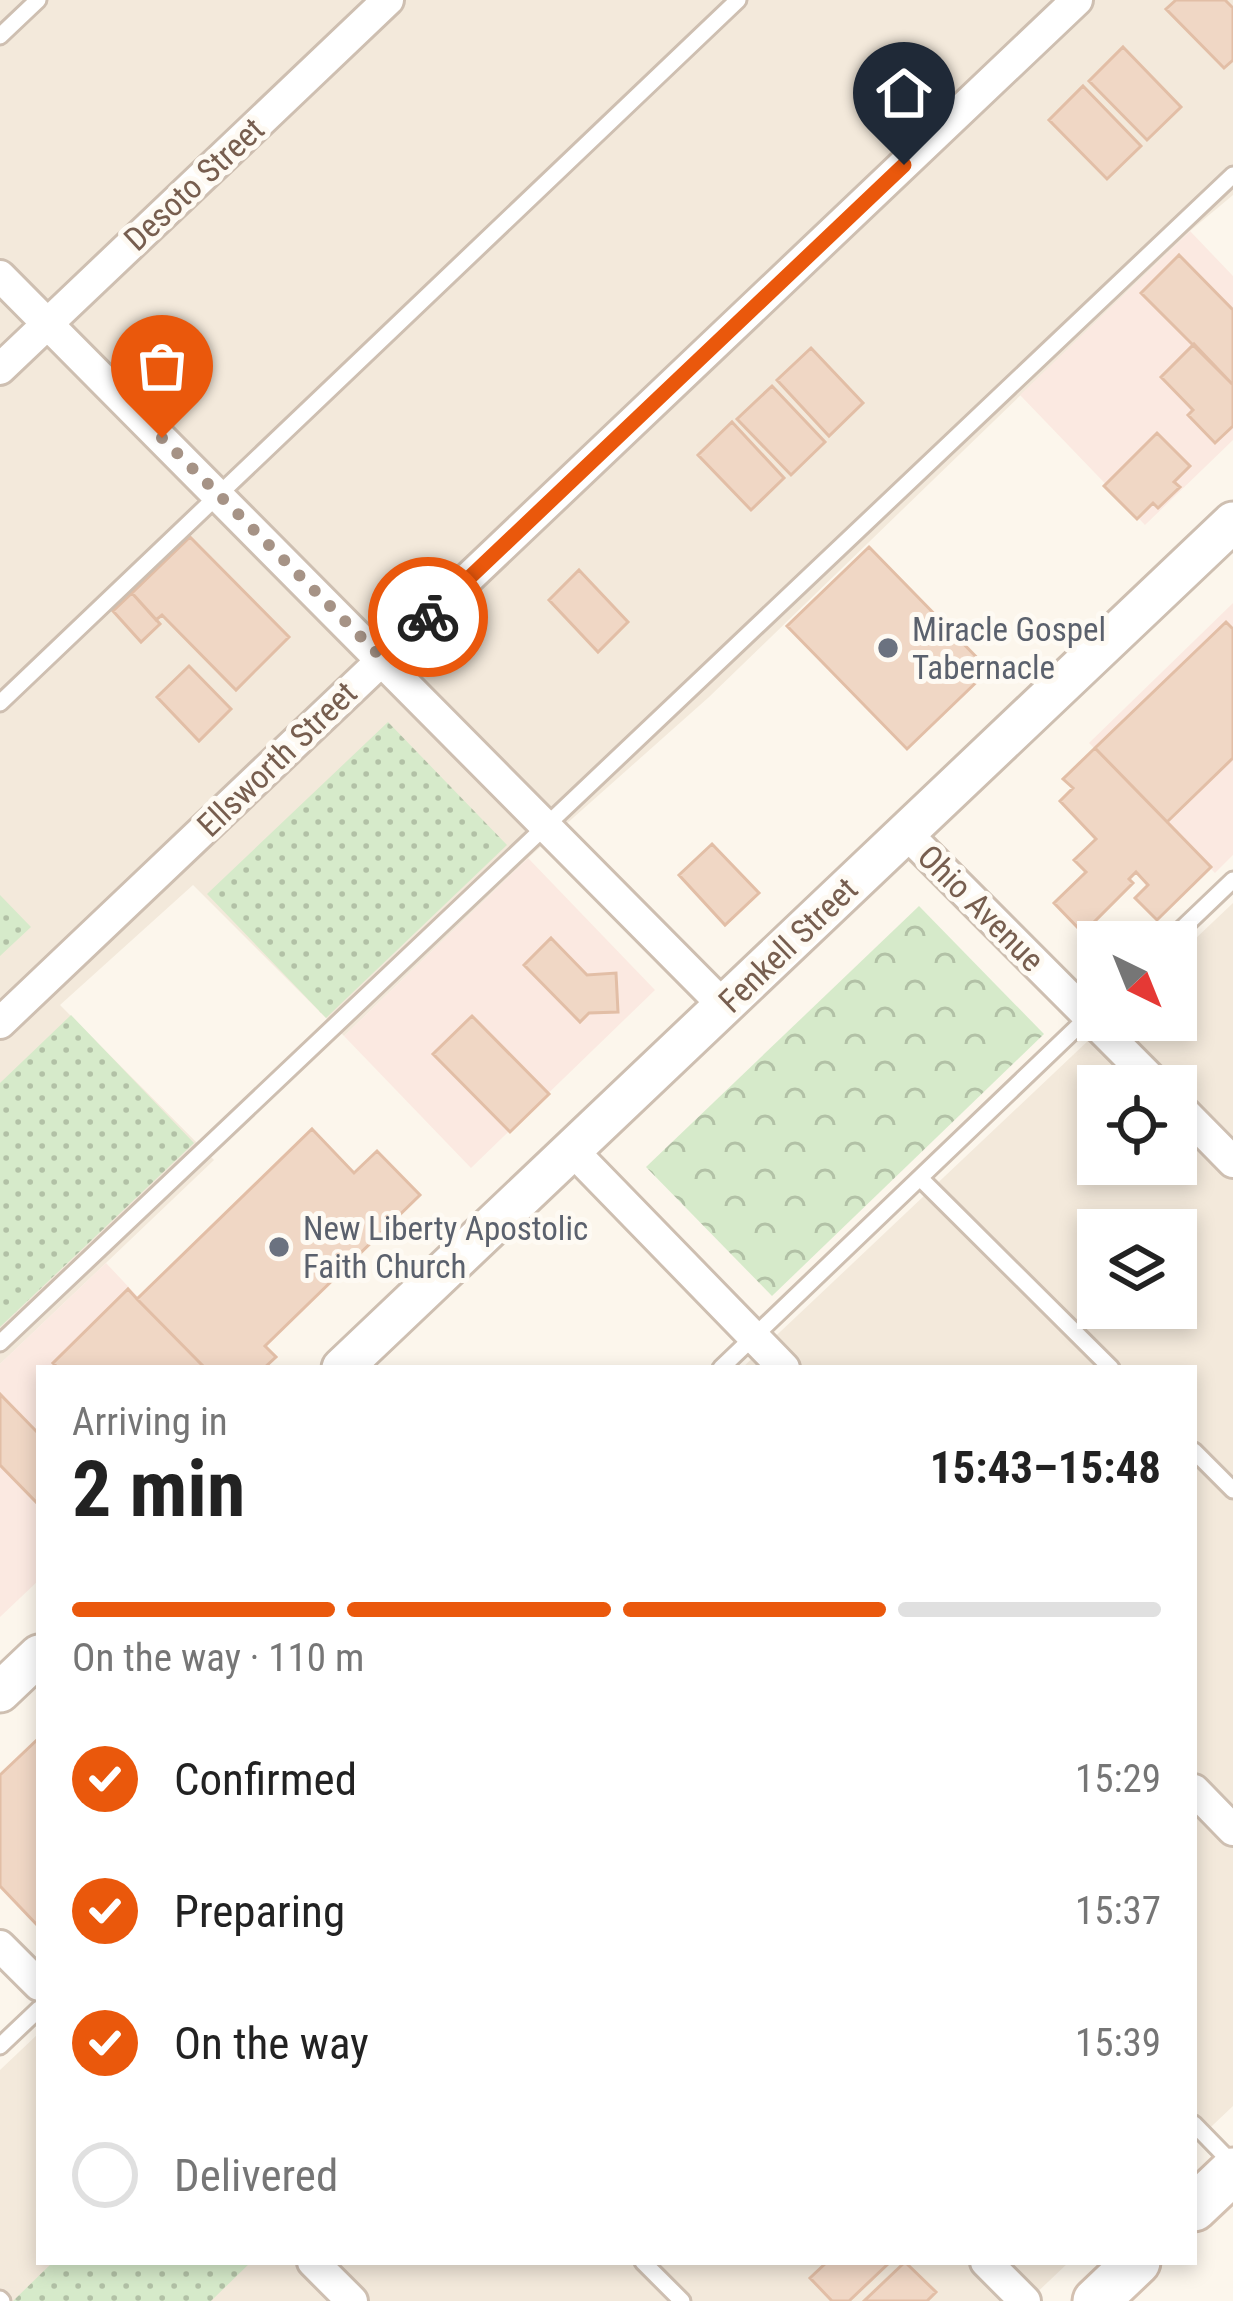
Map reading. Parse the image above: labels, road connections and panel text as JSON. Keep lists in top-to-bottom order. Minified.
{"streets":{"street":["Desoto Street","Ellsworth Street","Ohio Avenue","Fenkell Street"]},"crossings":[["Ohio Avenue","Fenkell Street"]],"places":["Miracle Gospel Tabernacle","New Liberty Apostolic Faith Church"],"north":"bottom right","page":{"heading":["2 min","Arriving in","15:43–15:48"],"bar":"On the way · 110 m","list":[["Confirmed","15:29"],["Preparing","15:37"],["On the way","15:39"],"Delivered"]}}
